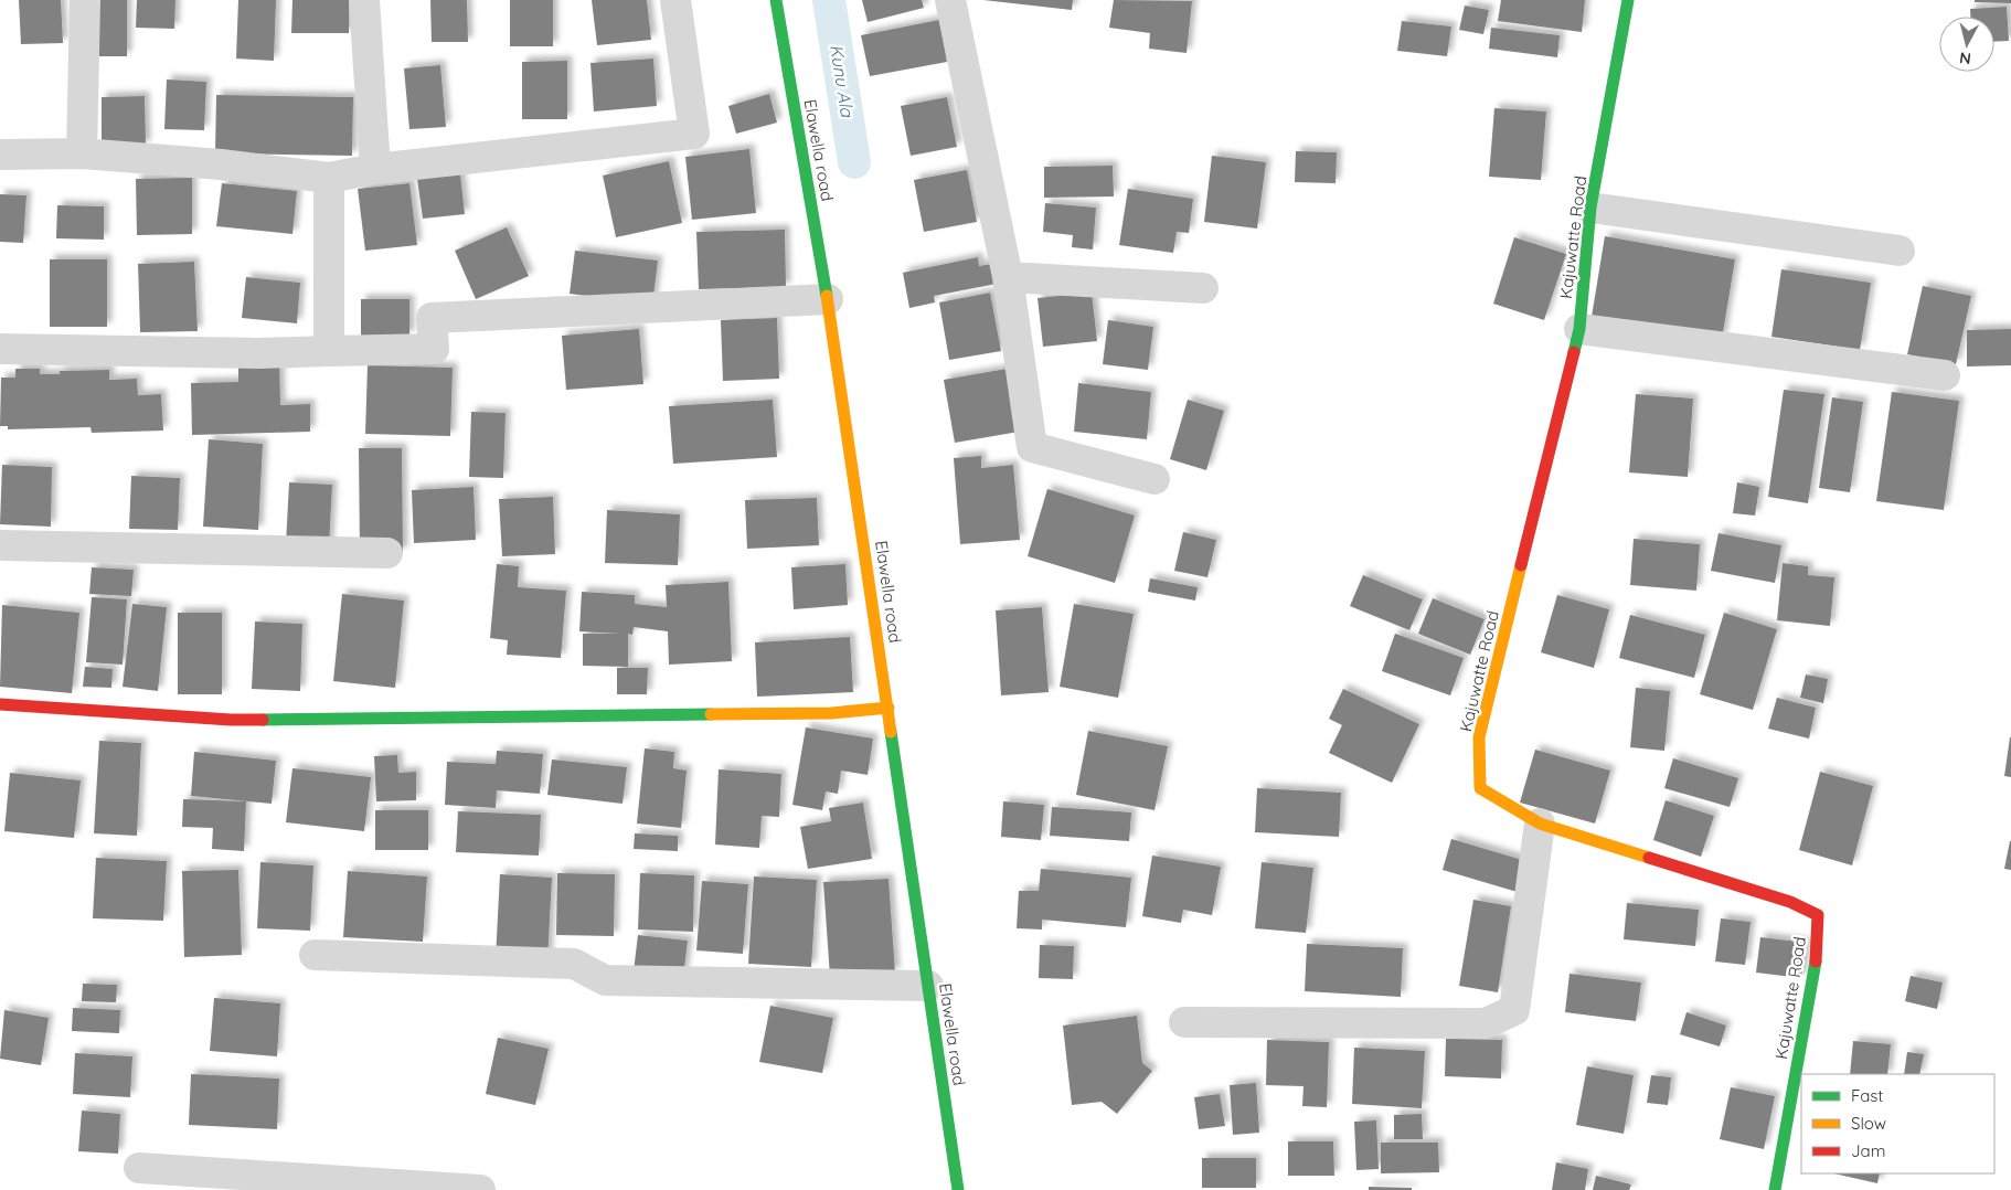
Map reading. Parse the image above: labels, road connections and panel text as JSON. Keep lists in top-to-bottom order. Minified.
{"streets":{"street":["Elawella road","Kajuwatte Road"]},"water":["Kunu Ala"],"legend":["Fast","Slow","Jam"],"north":"bottom"}
